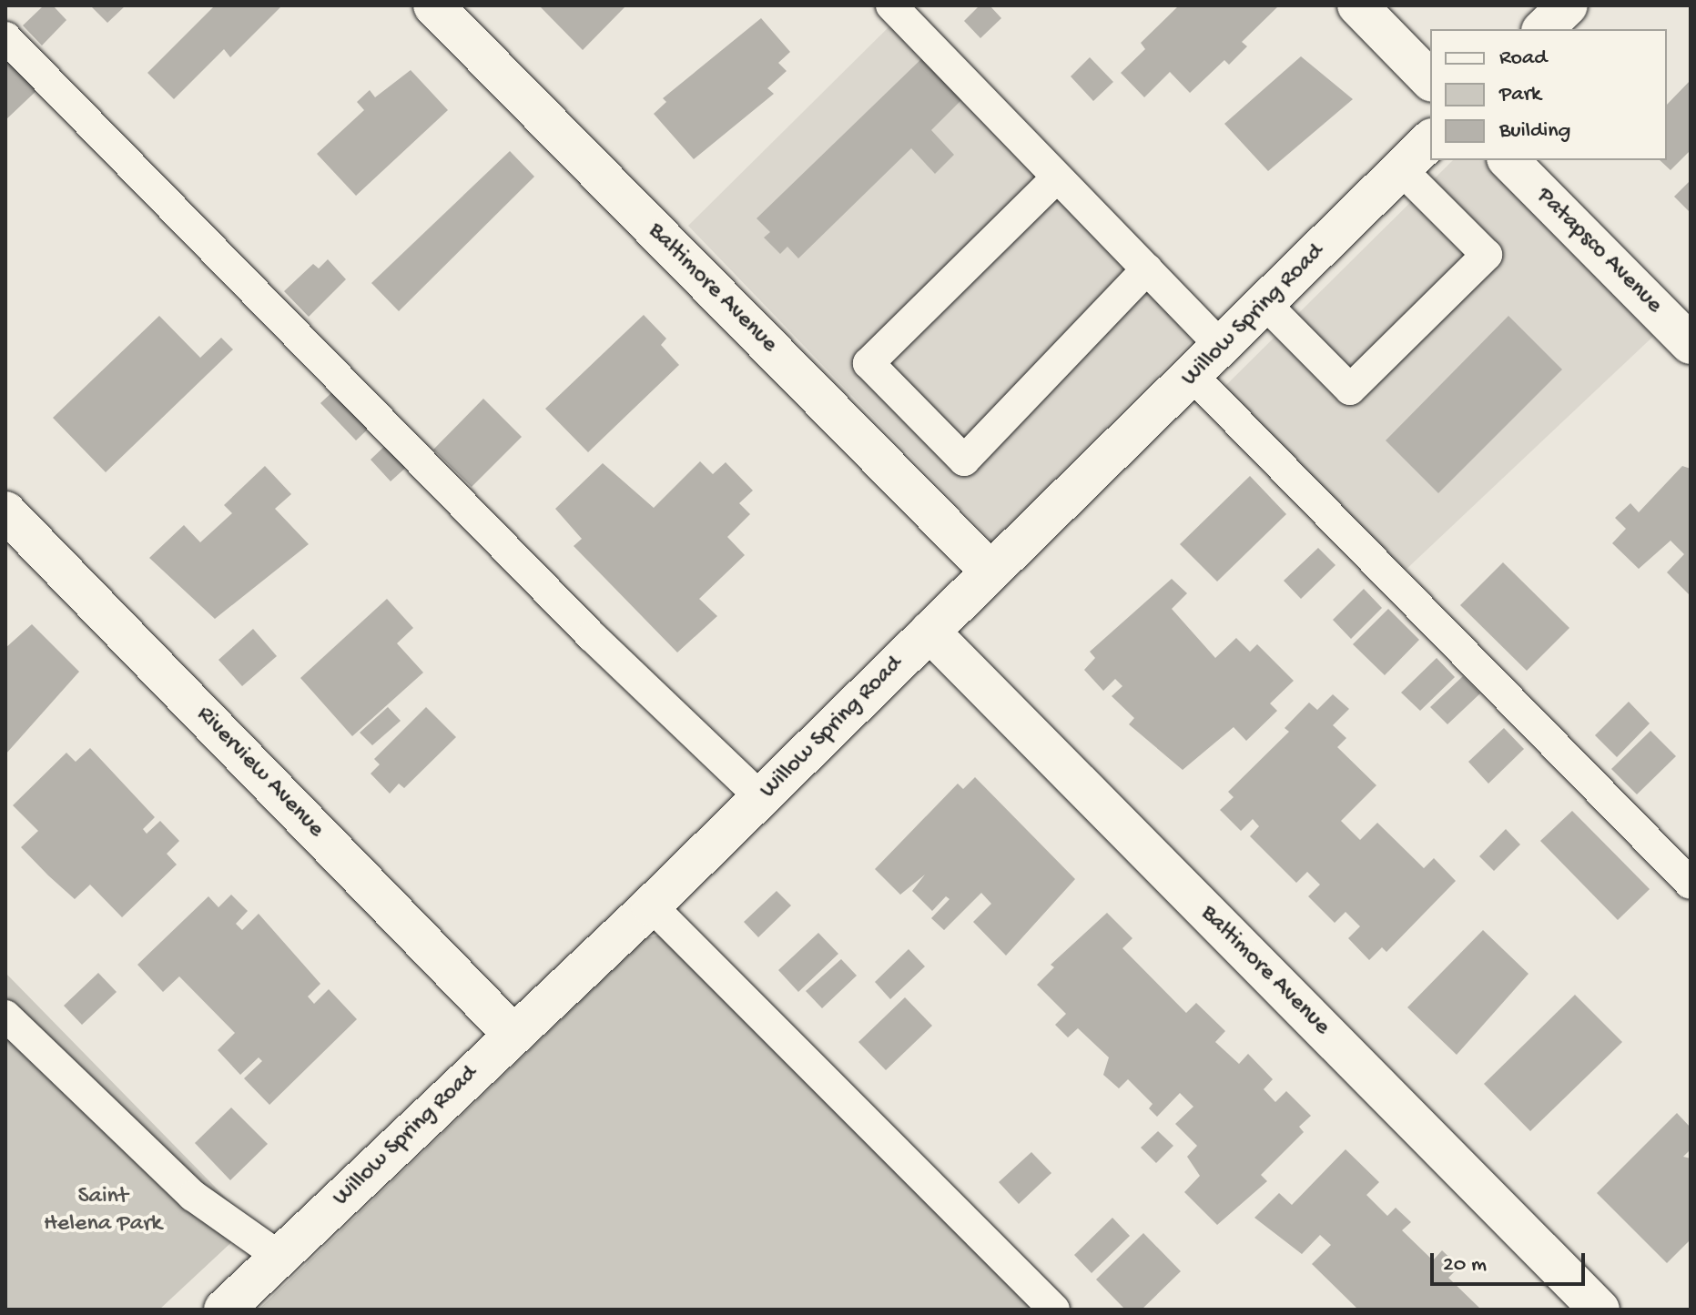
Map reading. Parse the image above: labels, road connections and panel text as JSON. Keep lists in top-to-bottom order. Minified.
{"streets":{"street":["Patapsco Avenue","Baltimore Avenue","Willow Spring Road","Riverview Avenue"]},"crossings":[["Baltimore Avenue","Willow Spring Road"],["Willow Spring Road","Riverview Avenue"]],"parks":["Saint Helena Park"],"legend":["Road","Park","Building"],"scale_bar":"20 m"}
